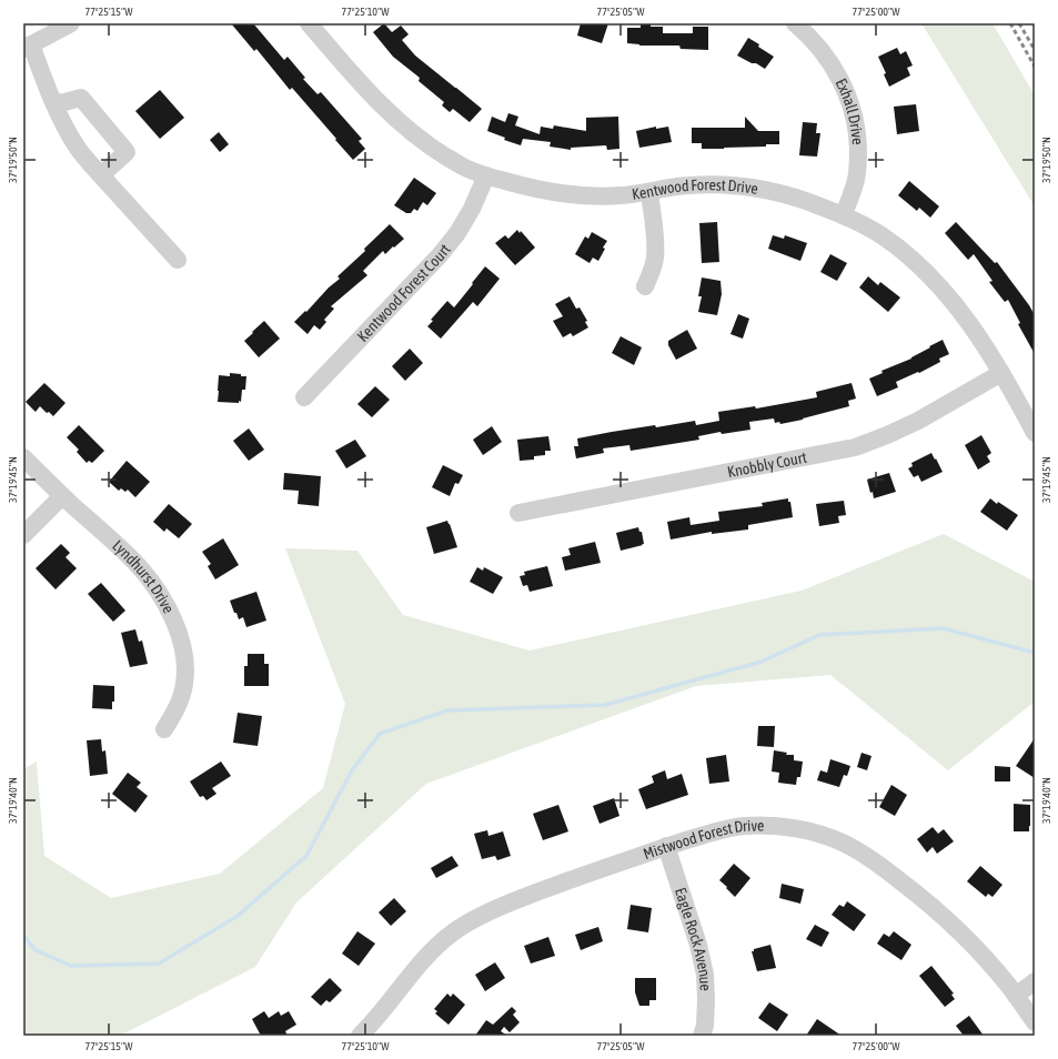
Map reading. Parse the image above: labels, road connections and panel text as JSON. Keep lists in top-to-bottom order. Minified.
{"streets":{"street":["Exhall Drive","Kentwood Forest Drive","Kentwood Forest Court","Knobbly Court","Lyndhurst Drive","Mistwood Forest Drive","Eagle Rock Avenue"]},"crossings":[["Exhall Drive","Kentwood Forest Drive"],["Kentwood Forest Drive","Kentwood Forest Court"],["Kentwood Forest Drive","Knobbly Court"],["Mistwood Forest Drive","Eagle Rock Avenue"]],"coordinates":["77°25'15\"W","77°25'10\"W","77°25'05\"W","77°25'00\"W","37°19'50\"N","37°19'45\"N","37°19'40\"N"]}
